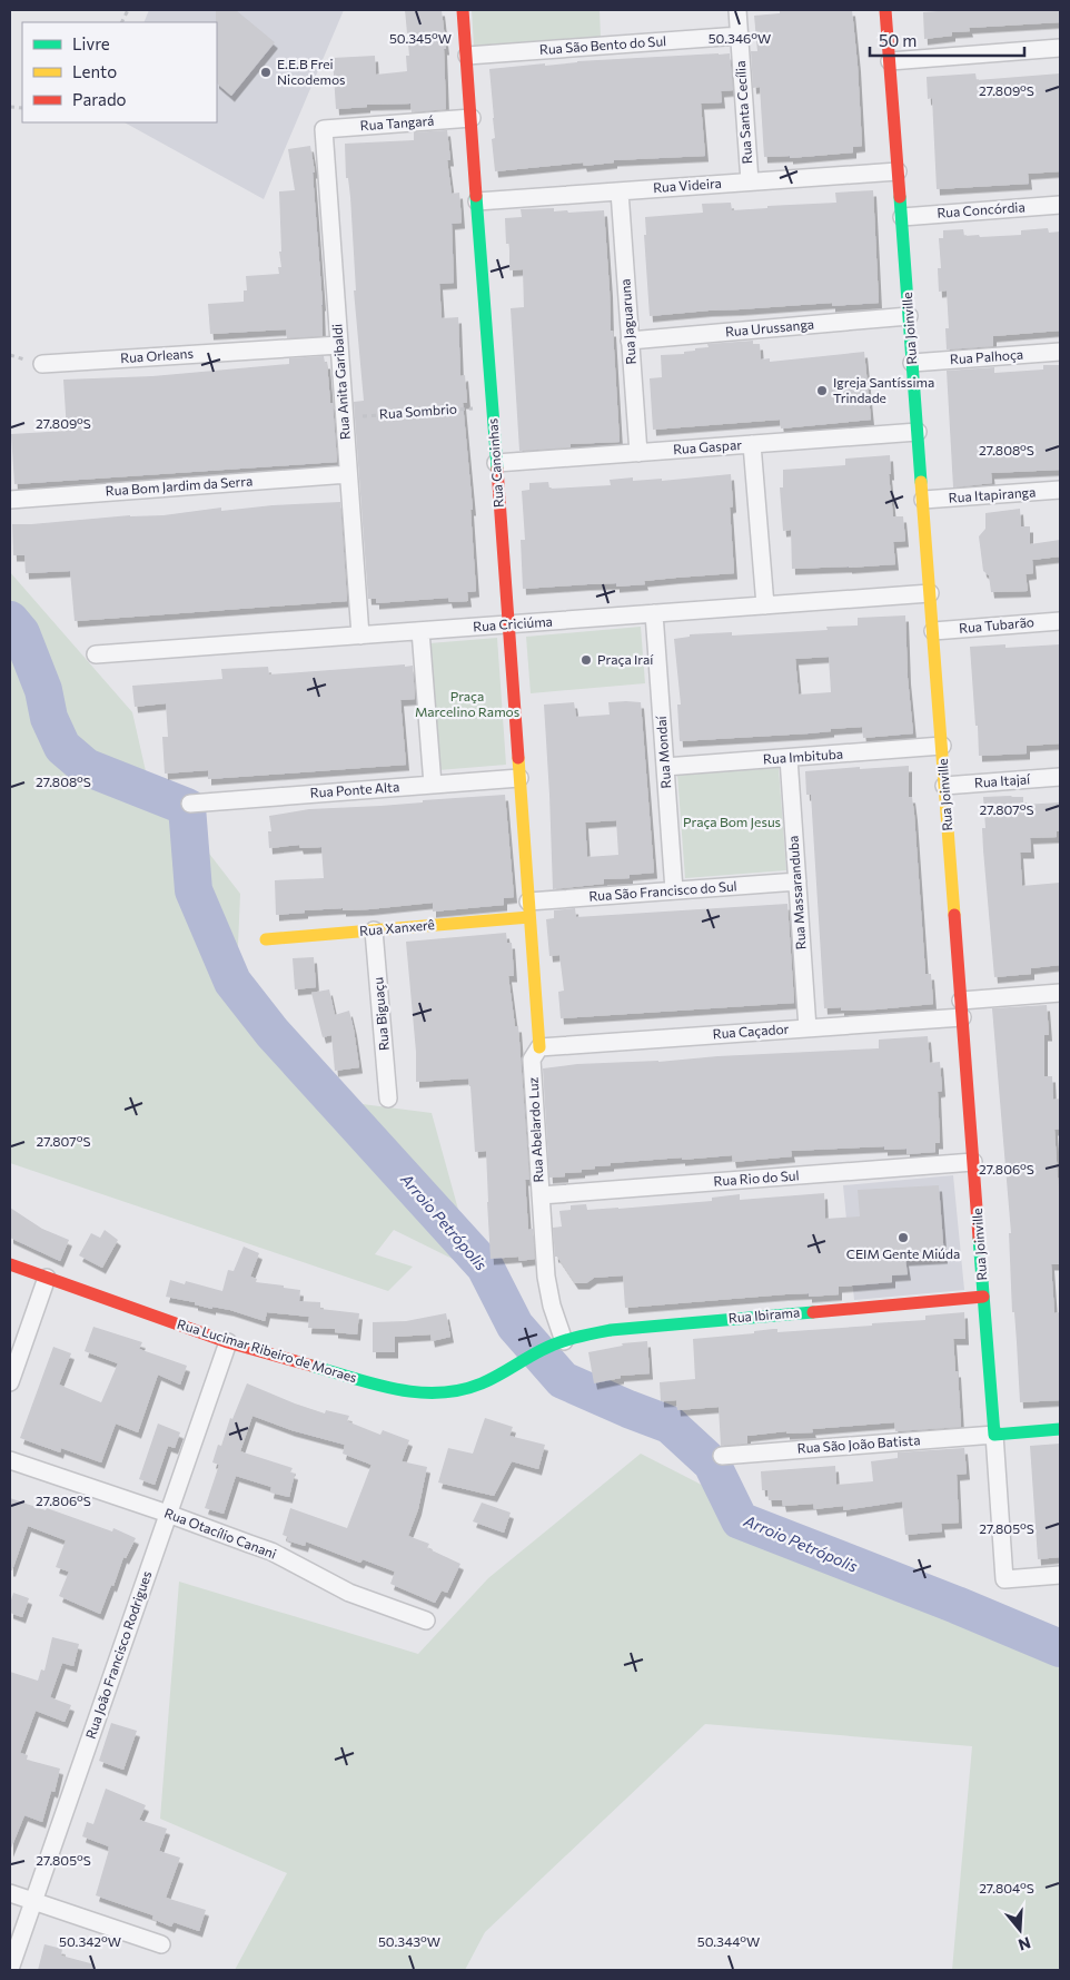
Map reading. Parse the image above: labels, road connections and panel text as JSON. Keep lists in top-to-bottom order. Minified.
{"streets":{"street":["Rua São Bento do Sul","Rua Santa Cecília","Rua Tangará","Rua Videira","Rua Concórdia","Rua Jaguaruna","Rua Urussanga","Rua Joinville","Rua Orleans","Rua Palhoça","Rua Anita Garibaldi","Rua Gaspar","Rua Canoinhas","Rua Bom Jardim da Serra","Rua Itapiranga","Rua Criciúma","Rua Tubarão","Rua Mondaí","Rua Imbituba","Rua Itajaí","Rua Ponte Alta","Rua São Francisco do Sul","Rua Massaranduba","Rua Xanxerê","Rua Biguaçu","Rua Caçador","Rua Abelardo Luz","Rua Rio do Sul","Rua Ibirama","Rua Lucimar Ribeiro de Moraes","Rua São João Batista","Rua Otacílio Canani","Rua João Francisco Rodrigues"],"path":["Rua Sombrio"]},"crossings":[["Rua São Bento do Sul","Rua Santa Cecília"],["Rua São Bento do Sul","Rua Canoinhas"],["Rua Santa Cecília","Rua Videira"],["Rua Tangará","Rua Anita Garibaldi"],["Rua Tangará","Rua Canoinhas"],["Rua Videira","Rua Jaguaruna"],["Rua Videira","Rua Joinville"],["Rua Videira","Rua Canoinhas"],["Rua Concórdia","Rua Joinville"],["Rua Jaguaruna","Rua Urussanga"],["Rua Jaguaruna","Rua Gaspar"],["Rua Urussanga","Rua Joinville"],["Rua Joinville","Rua Palhoça"],["Rua Joinville","Rua Gaspar"],["Rua Joinville","Rua Itapiranga"],["Rua Joinville","Rua Criciúma"],["Rua Joinville","Rua Tubarão"],["Rua Joinville","Rua Imbituba"],["Rua Joinville","Rua Itajaí"],["Rua Joinville","Rua Caçador"],["Rua Joinville","Rua Rio do Sul"],["Rua Joinville","Rua Ibirama"],["Rua Joinville","Rua São João Batista"],["Rua Orleans","Rua Anita Garibaldi"],["Rua Anita Garibaldi","Rua Sombrio"],["Rua Anita Garibaldi","Rua Bom Jardim da Serra"],["Rua Anita Garibaldi","Rua Criciúma"],["Rua Sombrio","Rua Canoinhas"],["Rua Gaspar","Rua Canoinhas"],["Rua Canoinhas","Rua Criciúma"],["Rua Canoinhas","Rua Ponte Alta"],["Rua Canoinhas","Rua São Francisco do Sul"],["Rua Canoinhas","Rua Xanxerê"],["Rua Canoinhas","Rua Abelardo Luz"],["Rua Criciúma","Rua Mondaí"],["Rua Mondaí","Rua Imbituba"],["Rua Mondaí","Rua São Francisco do Sul"],["Rua Imbituba","Rua Massaranduba"],["Rua São Francisco do Sul","Rua Massaranduba"],["Rua São Francisco do Sul","Rua Xanxerê"],["Rua São Francisco do Sul","Rua Abelardo Luz"],["Rua Massaranduba","Rua Caçador"],["Rua Xanxerê","Rua Biguaçu"],["Rua Xanxerê","Rua Abelardo Luz"],["Rua Caçador","Rua Abelardo Luz"],["Rua Abelardo Luz","Rua Rio do Sul"],["Rua Abelardo Luz","Rua Ibirama"],["Rua Ibirama","Rua Lucimar Ribeiro de Moraes"],["Rua Lucimar Ribeiro de Moraes","Rua João Francisco Rodrigues"],["Rua Otacílio Canani","Rua João Francisco Rodrigues"]],"water":["Arroio Petrópolis"],"parks":["Praça Marcelino Ramos","Praça Bom Jesus"],"places":["E.E.B Frei Nicodemos","Igreja Santíssima Trindade","Praça Iraí","CEIM Gente Miúda"],"legend":["Livre","Lento","Parado"],"scale_bar":"50 m","north":"bottom","coordinates":["50.345°W","50.346°W","27.809°S","27.808°S","27.807°S","27.806°S","27.805°S","27.804°S","50.342°W","50.343°W","50.344°W"]}
